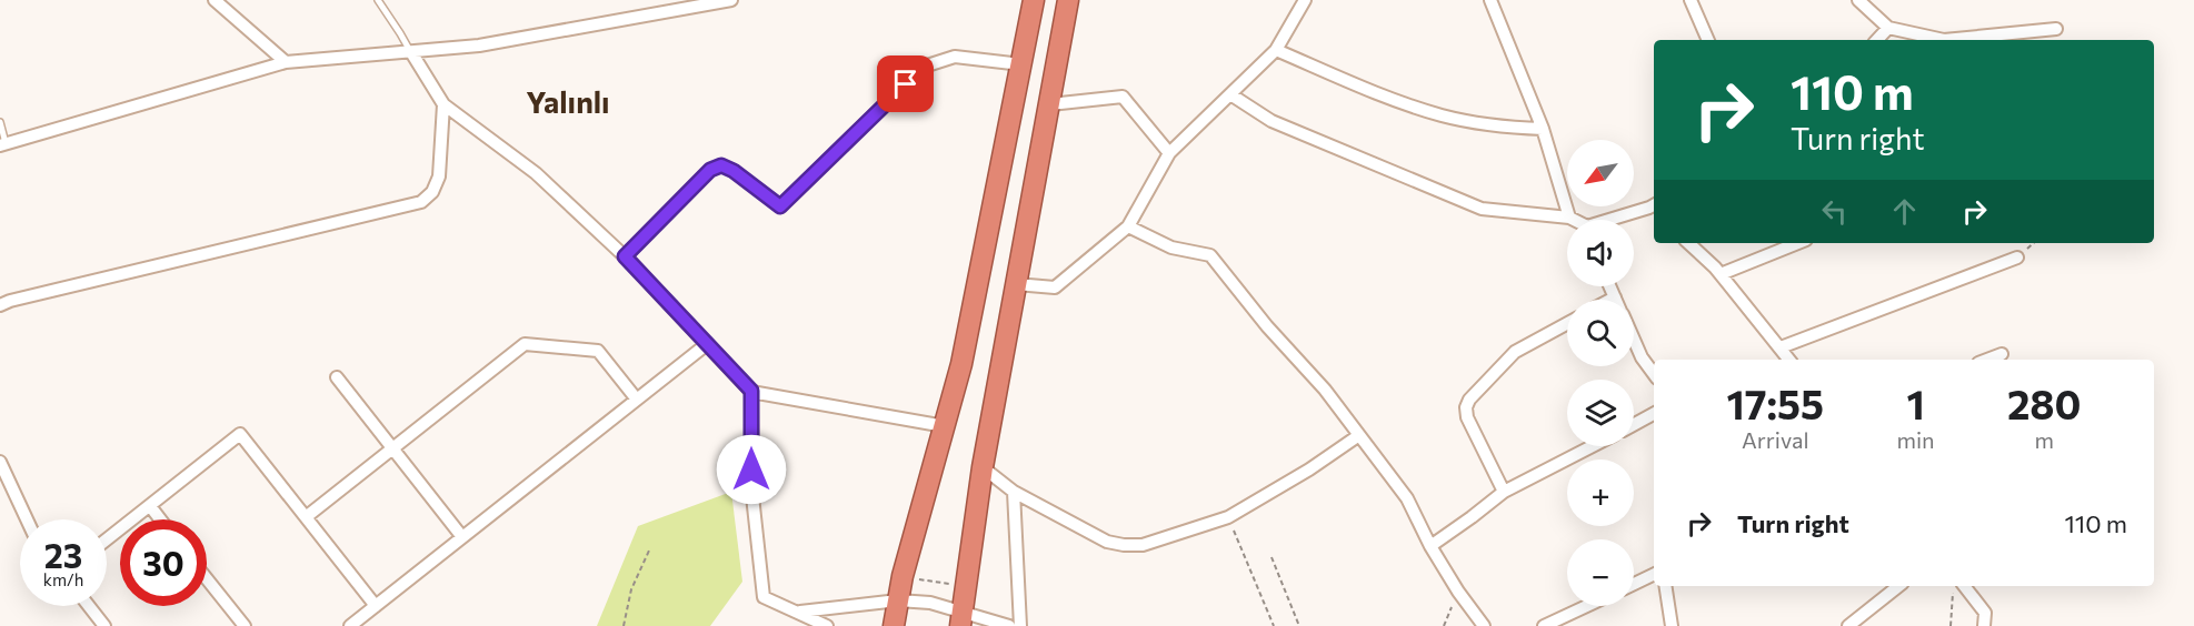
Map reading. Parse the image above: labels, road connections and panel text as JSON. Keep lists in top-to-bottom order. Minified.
{"districts":["Yalınlı"],"north":"bottom left","page":{"turn":["110 m","Turn right"],"map_buttons":["+","−"],"eta":["17:55","Arrival","1","min","280","m"],"list":[{"name":"Turn right","value":"110 m"}],"speed":"23 km/h","limit":"30"}}
